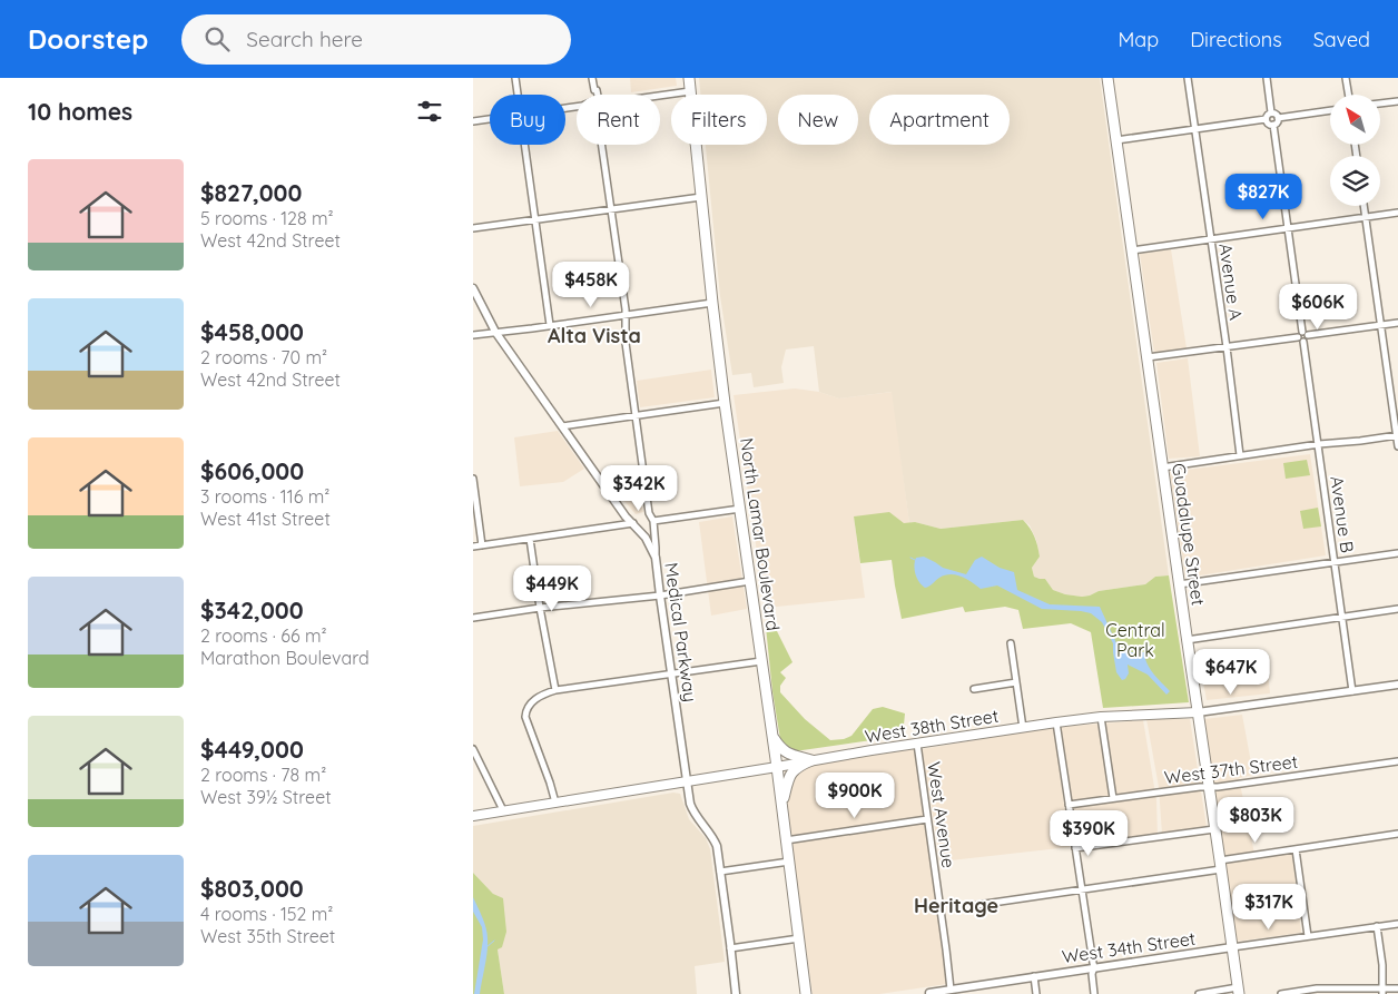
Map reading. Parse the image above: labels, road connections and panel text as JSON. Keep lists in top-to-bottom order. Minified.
{"streets":{"main road":["North Lamar Boulevard","Guadalupe Street","West 38th Street"],"street":["Avenue A","Avenue B","Medical Parkway","West 37th Street","West Avenue","West 34th Street"]},"crossings":[["Avenue B","West 38th Street"],["North Lamar Boulevard","West 38th Street"],["Guadalupe Street","West 38th Street"],["Guadalupe Street","West 37th Street"],["Guadalupe Street","West 34th Street"],["Medical Parkway","West 38th Street"],["West 38th Street","West Avenue"],["West Avenue","West 34th Street"]],"districts":["Alta Vista","Heritage"],"parks":["Central Park"],"north":"top left","page":{"header":"Doorstep","search":"Search here","nav":["Map","Directions","Saved"],"heading":"10 homes","chip":["Buy","Rent","Filters","New","Apartment"],"list":[{"name":"$827,000","note":"5 rooms · 128 m² · West 42nd Street"},{"name":"$458,000","note":"2 rooms · 70 m² · West 42nd Street"},{"name":"$606,000","note":"3 rooms · 116 m² · West 41st Street"},{"name":"$342,000","note":"2 rooms · 66 m² · Marathon Boulevard"},{"name":"$449,000","note":"2 rooms · 78 m² · West 39½ Street"},{"name":"$803,000","note":"4 rooms · 152 m² · West 35th Street"}],"price":["$827K","$458K","$606K","$342K","$449K","$647K","$900K","$803K","$390K","$317K"]}}
